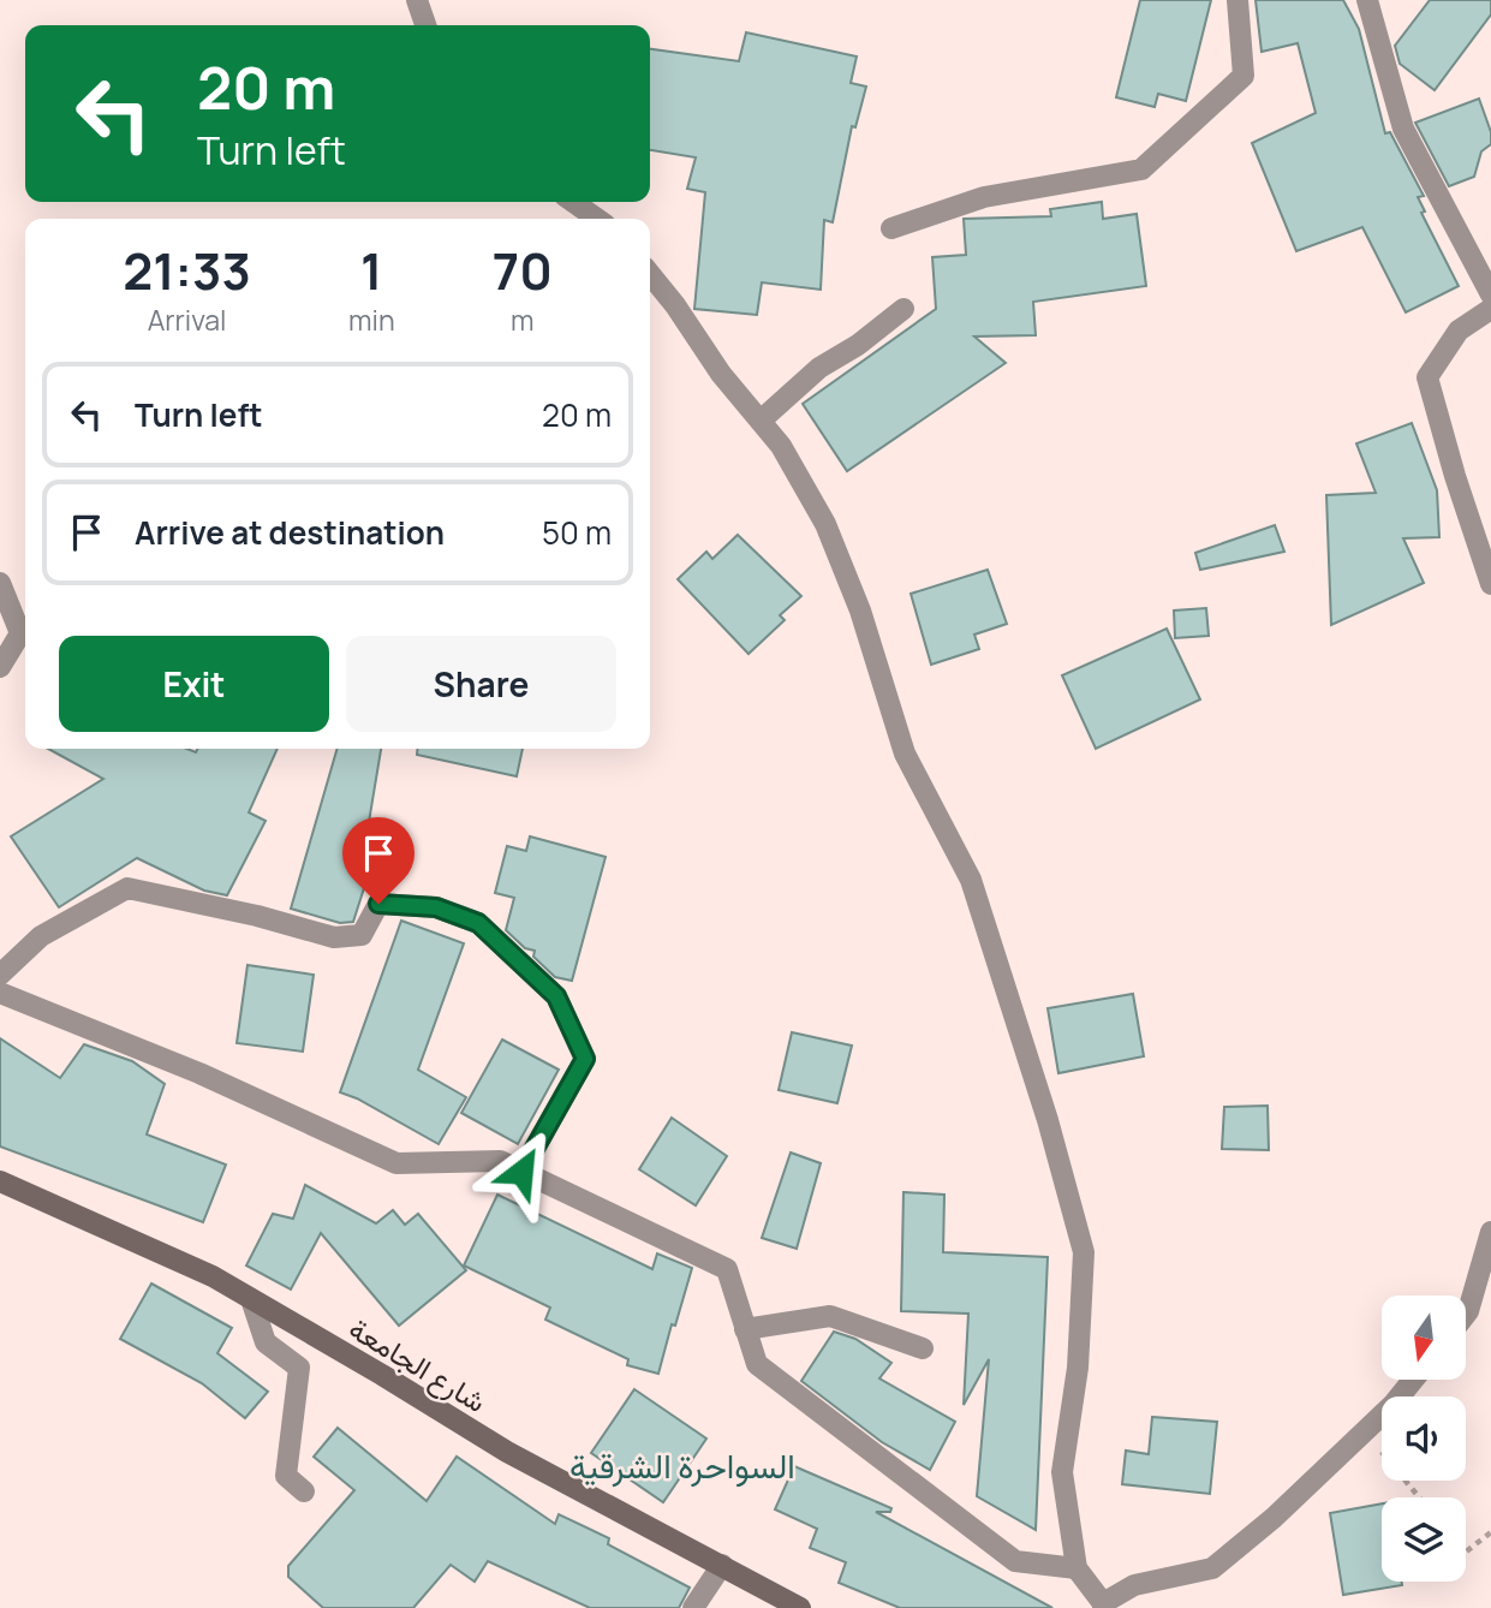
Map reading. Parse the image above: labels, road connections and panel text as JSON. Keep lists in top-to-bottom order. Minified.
{"streets":{"main road":["شارع الجامعة"]},"districts":["السواحرة الشرقية"],"north":"bottom","page":{"turn":["20 m","Turn left"],"eta":["21:33","Arrival","1","min","70","m"],"list":[{"name":"Turn left","value":"20 m"},{"name":"Arrive at destination","value":"50 m"}],"buttons":["Exit","Share"]}}
